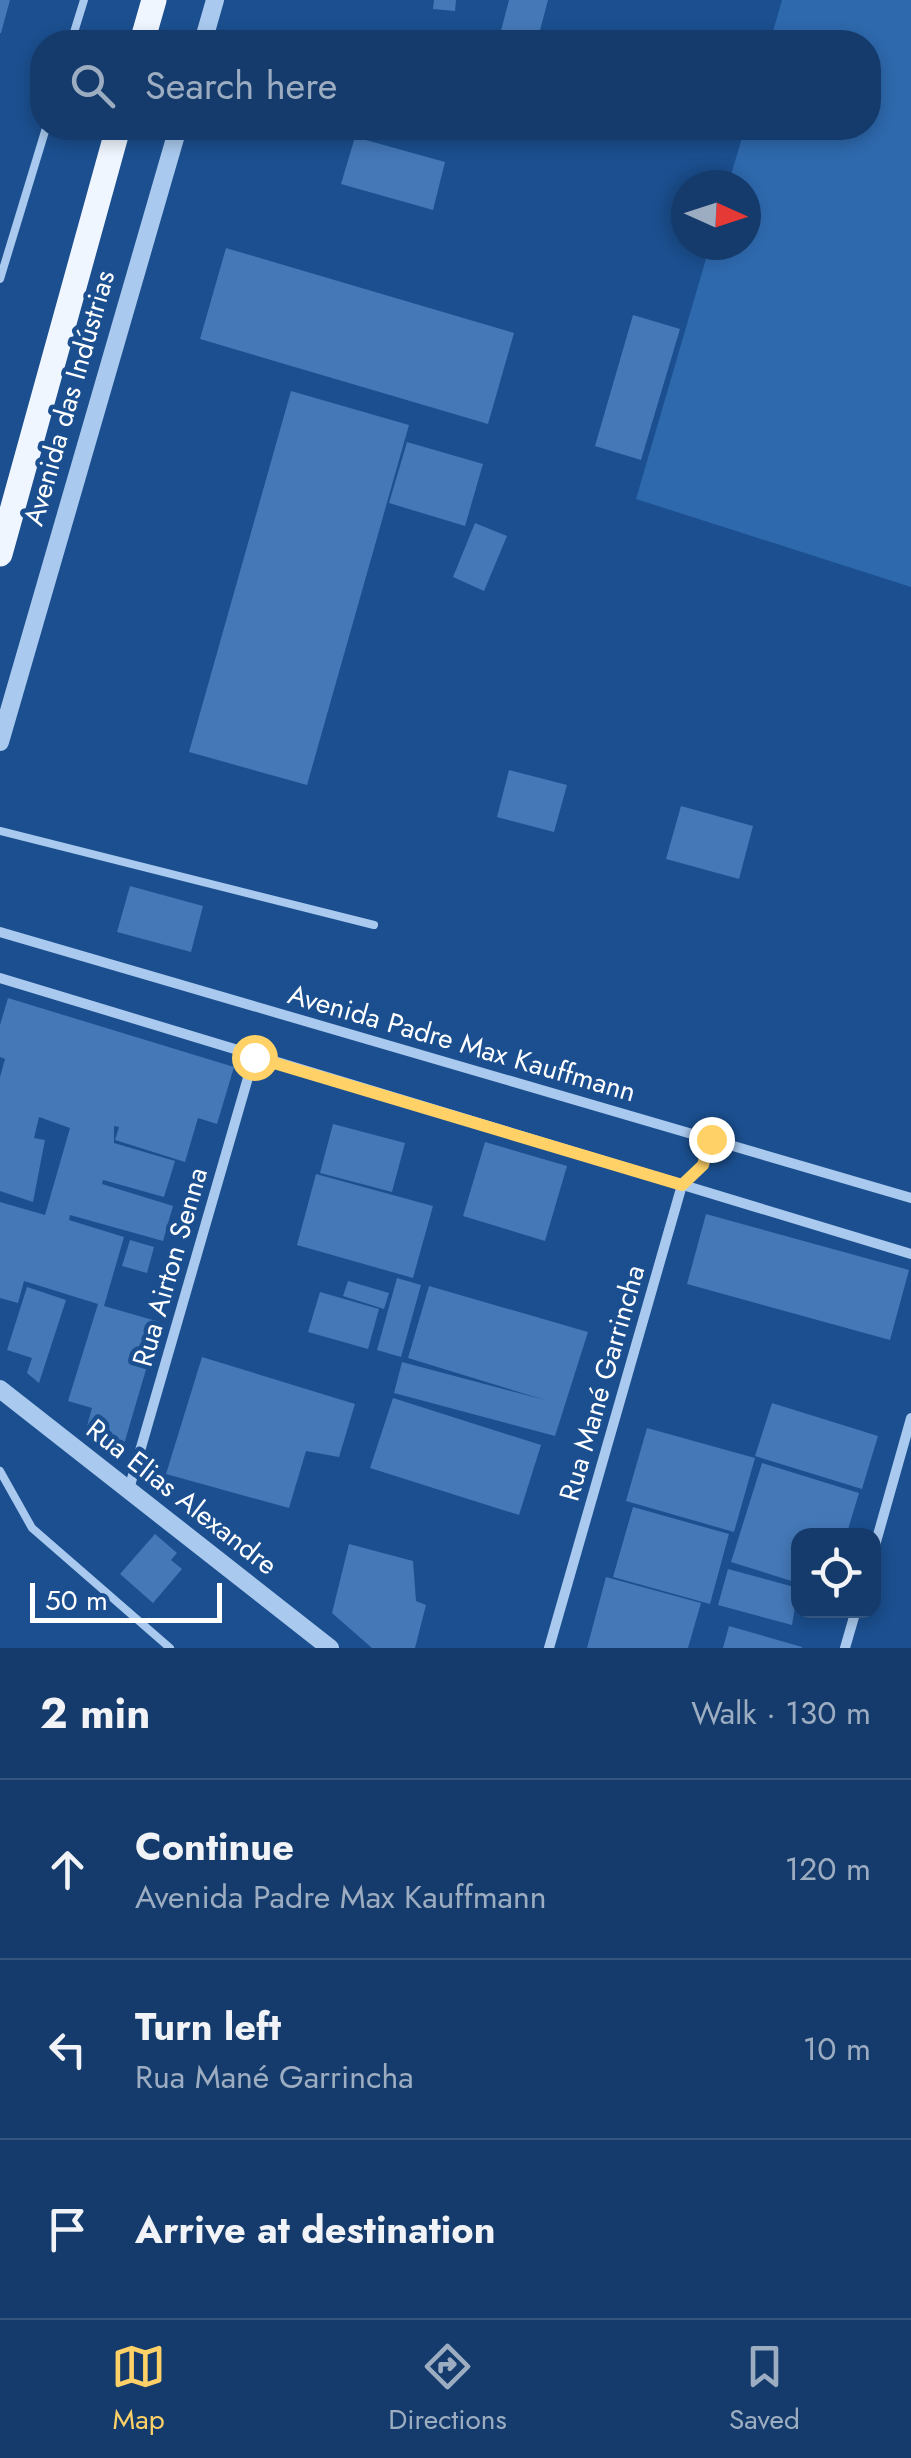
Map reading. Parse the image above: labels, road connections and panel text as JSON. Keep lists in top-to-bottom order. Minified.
{"streets":{"main road":["Avenida das Indústrias"],"street":["Avenida Padre Max Kauffmann","Rua Airton Senna","Rua Mané Garrincha","Rua Elias Alexandre"]},"crossings":[["Avenida Padre Max Kauffmann","Rua Mané Garrincha"],["Rua Airton Senna","Rua Elias Alexandre"]],"scale_bar":"50 m","north":"right","page":{"search":"Search here","scale":"50 m","heading":["2 min","Walk · 130 m"],"list":[["Continue","Avenida Padre Max Kauffmann","120 m"],["Turn left","Rua Mané Garrincha","10 m"],"Arrive at destination"],"nav":["Map","Directions","Saved"]}}
